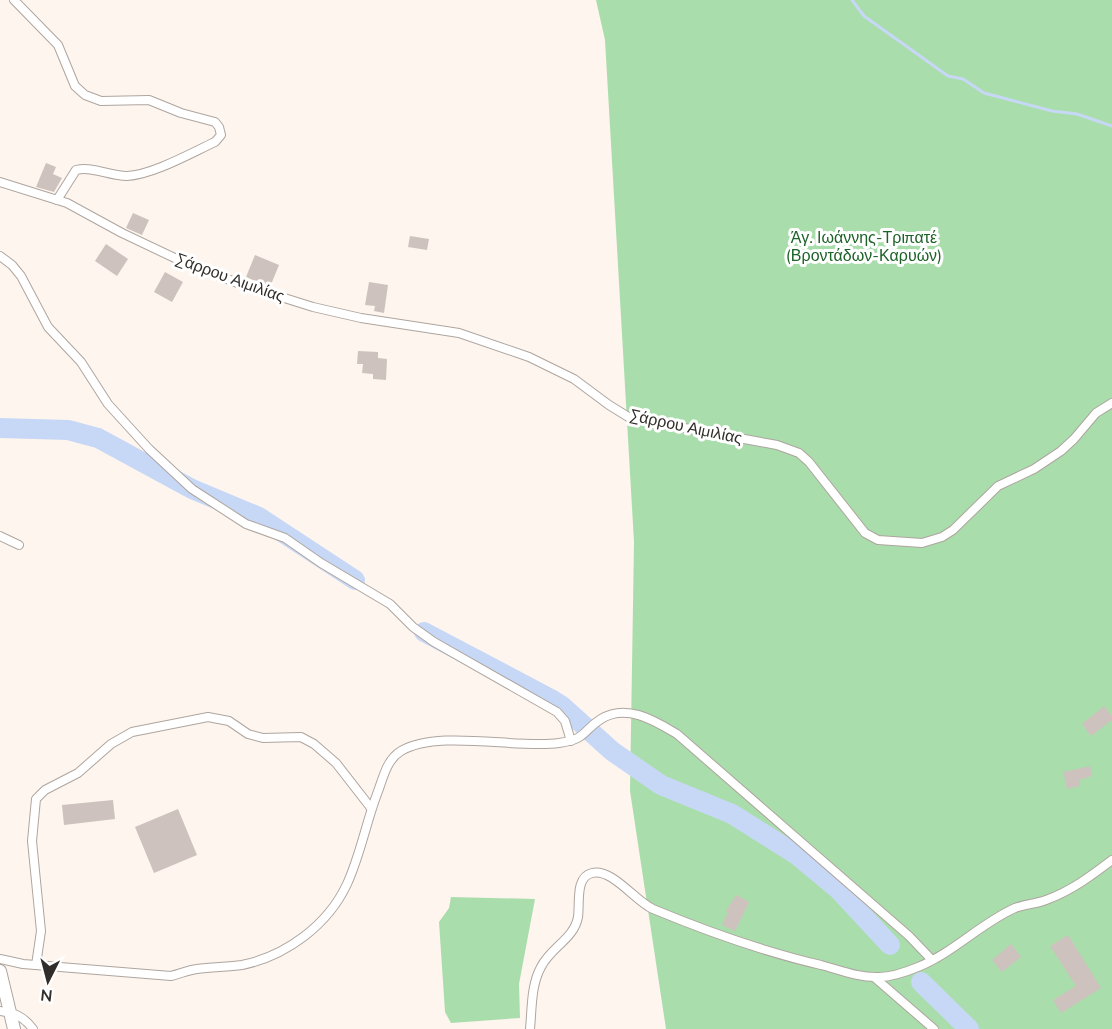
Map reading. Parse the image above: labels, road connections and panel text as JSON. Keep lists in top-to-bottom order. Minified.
{"streets":{"street":["Σάρρου Αιμιλίας"]},"parks":["Άγ. Ιωάννης-Τριπατέ (Βροντάδων-Καρυών)"],"north":"bottom"}
